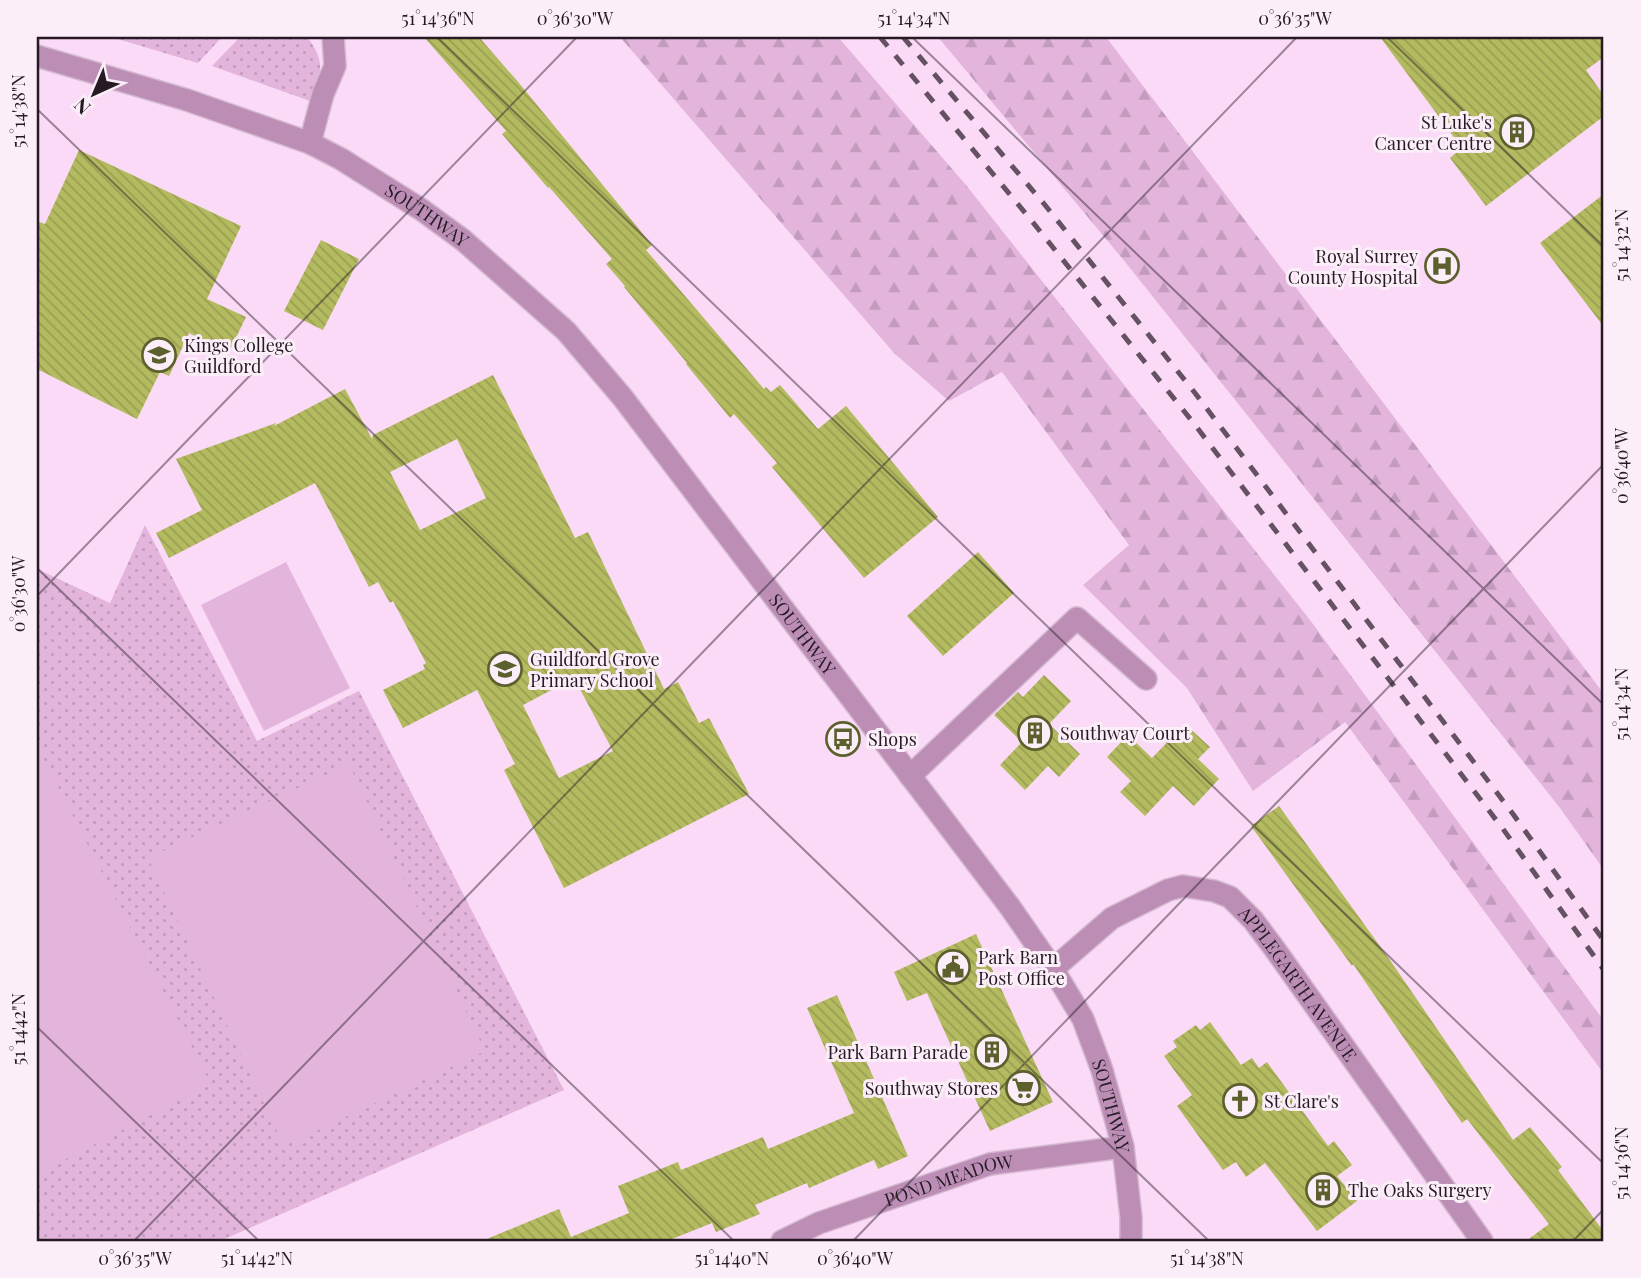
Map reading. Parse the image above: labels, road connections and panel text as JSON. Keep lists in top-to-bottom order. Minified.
{"streets":{"street":["SOUTHWAY","APPLEGARTH AVENUE","POND MEADOW"]},"crossings":[["SOUTHWAY","APPLEGARTH AVENUE"],["SOUTHWAY","POND MEADOW"]],"places":{"building":["St Luke's Cancer Centre","Southway Court","Park Barn Parade","The Oaks Surgery"],"hospital":["Royal Surrey County Hospital"],"school or university":["Kings College Guildford","Guildford Grove Primary School"],"bus stop":["Shops"],"public building":["Park Barn Post Office"],"supermarket":["Southway Stores"],"church":["St Clare's"]},"north":"bottom left","coordinates":["51°14'36\"N","0°36'30\"W","51°14'34\"N","0°36'35\"W","51°14'38\"N","51°14'32\"N","0°36'40\"W","51°14'42\"N","51°14'40\"N"]}
